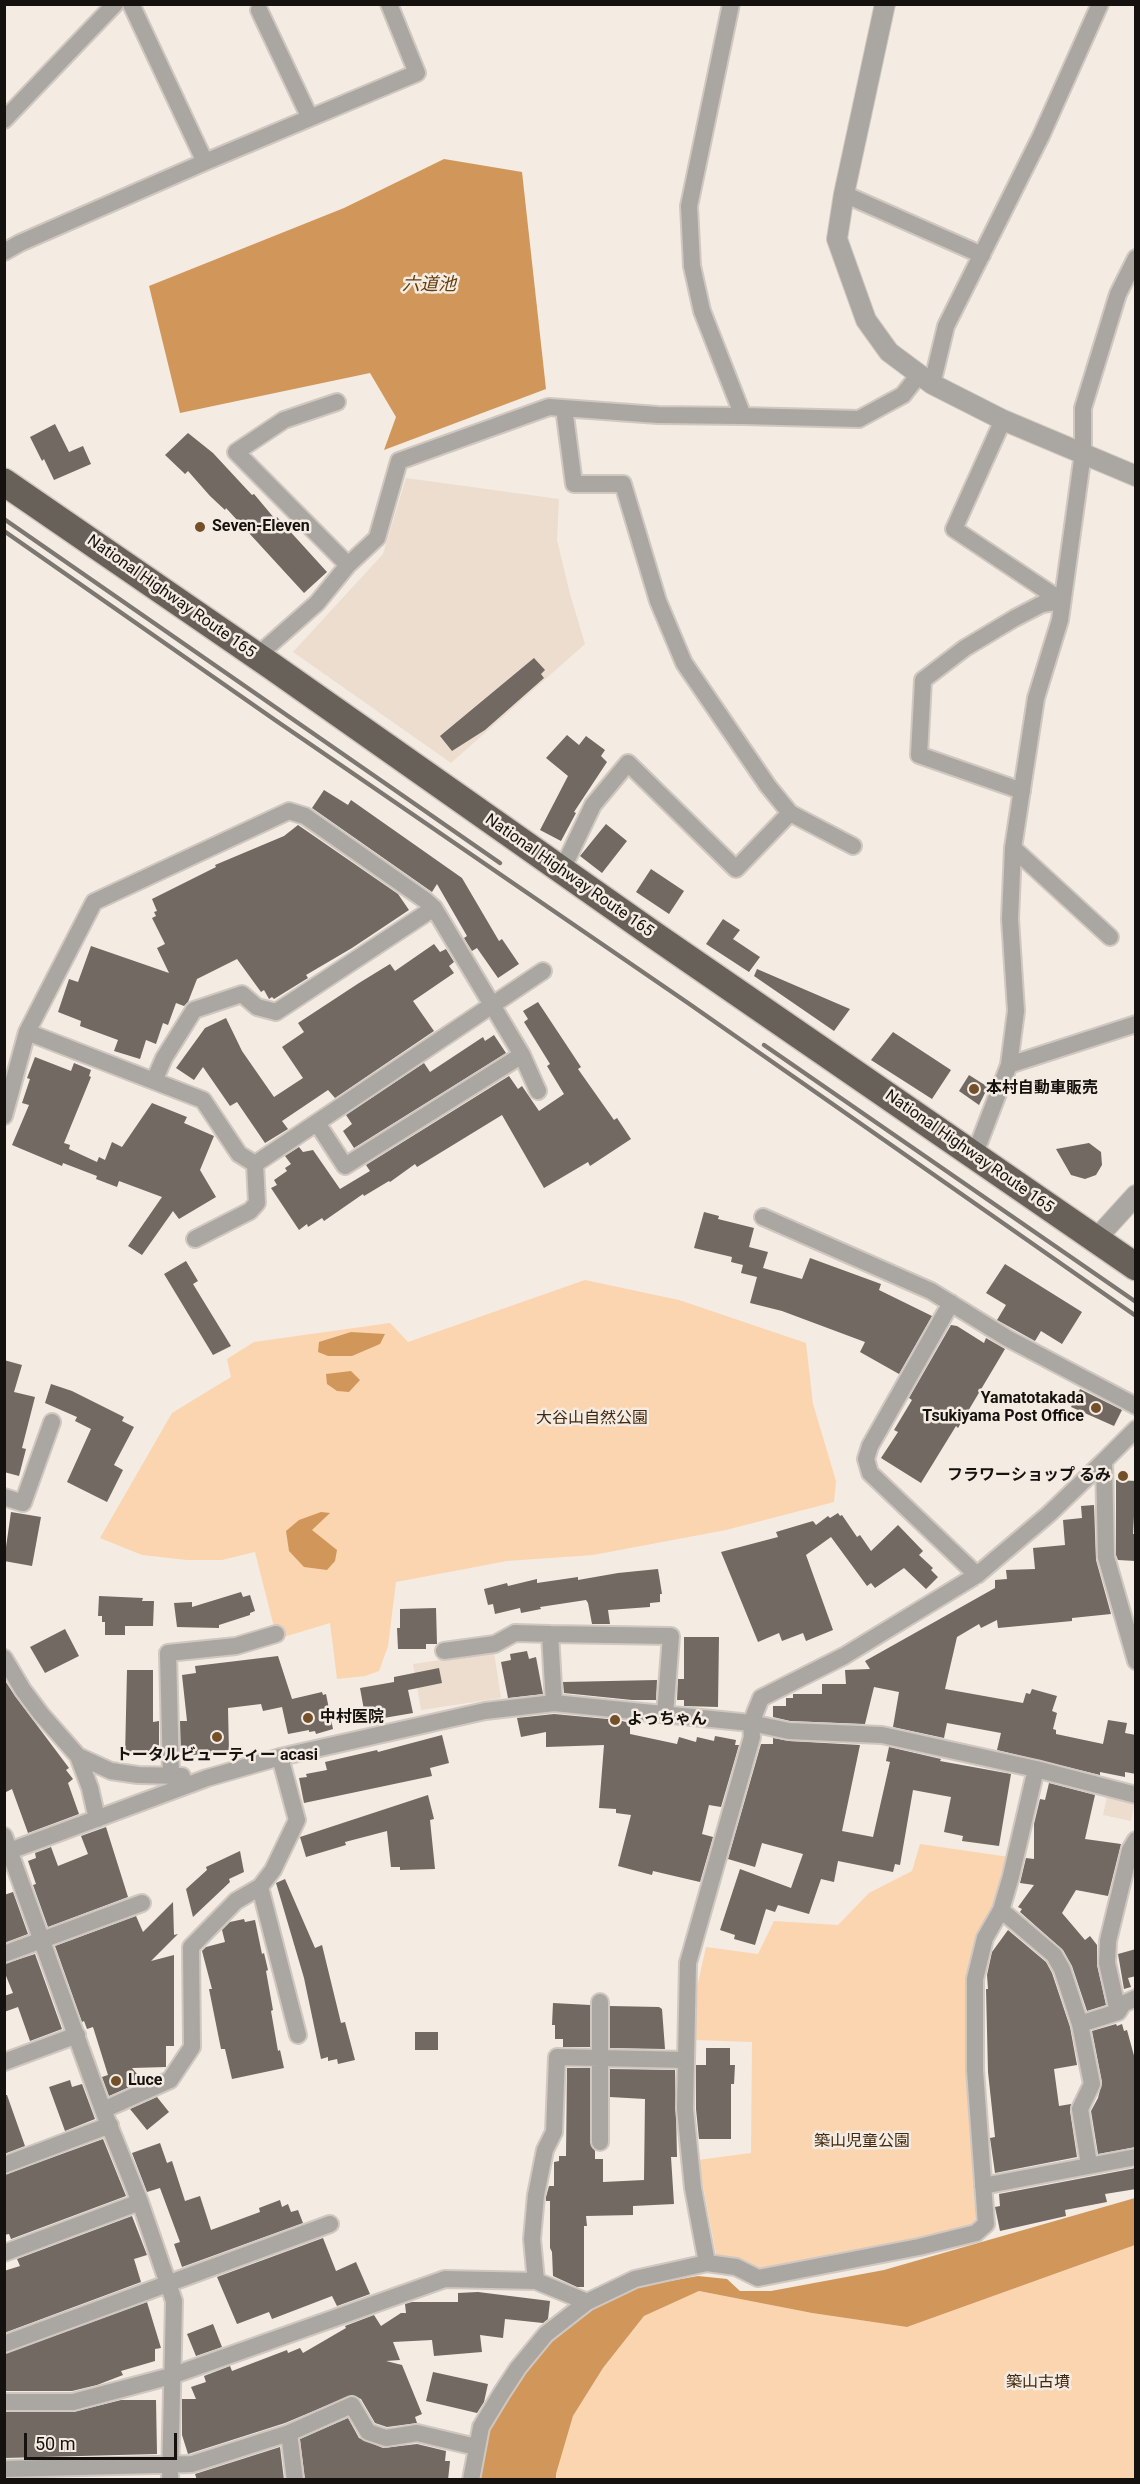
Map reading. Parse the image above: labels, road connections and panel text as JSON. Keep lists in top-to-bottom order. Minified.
{"streets":{"highway":["National Highway Route 165"]},"water":["六道池"],"parks":["大谷山自然公園","築山児童公園","築山古墳"],"places":["Seven-Eleven","本村自動車販売","Yamatotakada Tsukiyama Post Office","フラワーショップ るみ","中村医院","よっちゃん","トータルビューティー acasi","Luce"],"scale_bar":"50 m"}
